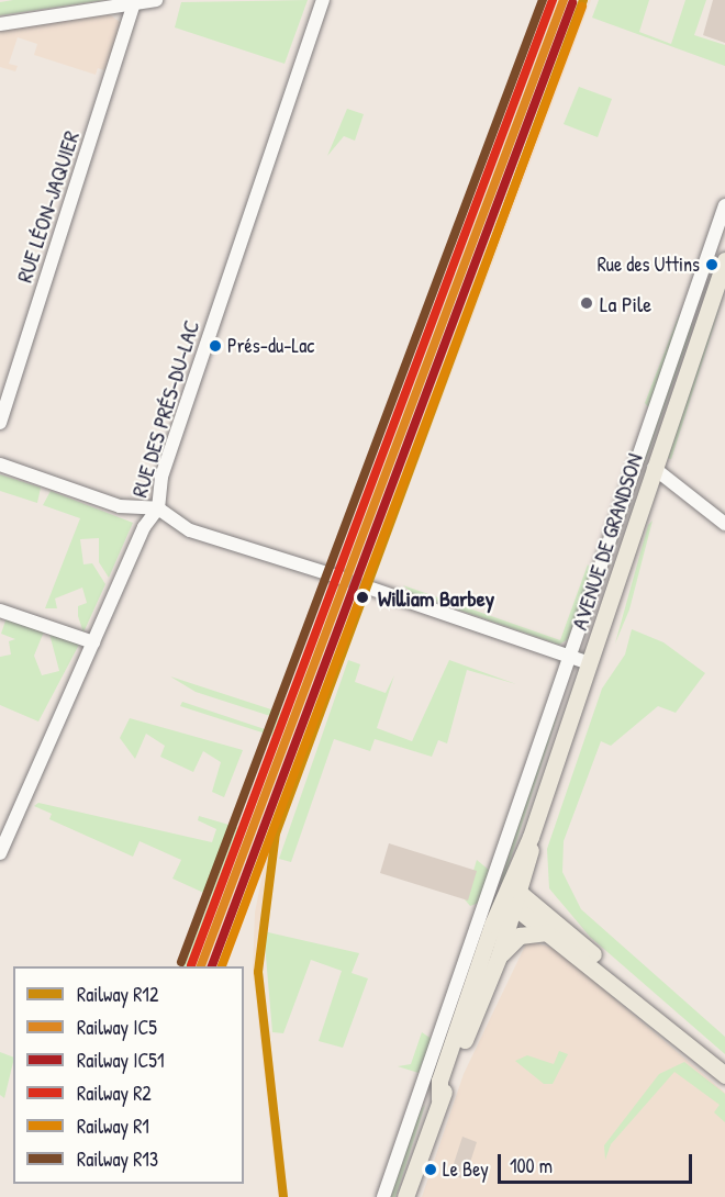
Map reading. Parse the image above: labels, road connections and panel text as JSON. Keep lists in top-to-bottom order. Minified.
{"streets":{"main road":["AVENUE DE GRANDSON"],"street":["RUE LÉON-JAQUIER","RUE DES PRÉS-DU-LAC"]},"places":["Rue des Uttins","La Pile","Prés-du-Lac","William Barbey","Le Bey"],"lines":["rail line R12","rail line IC5","rail line R2","rail line R13","rail line IC51","rail line R1"],"legend":["Railway R12","Railway IC5","Railway IC51","Railway R2","Railway R1","Railway R13"],"scale_bar":"100 m"}
